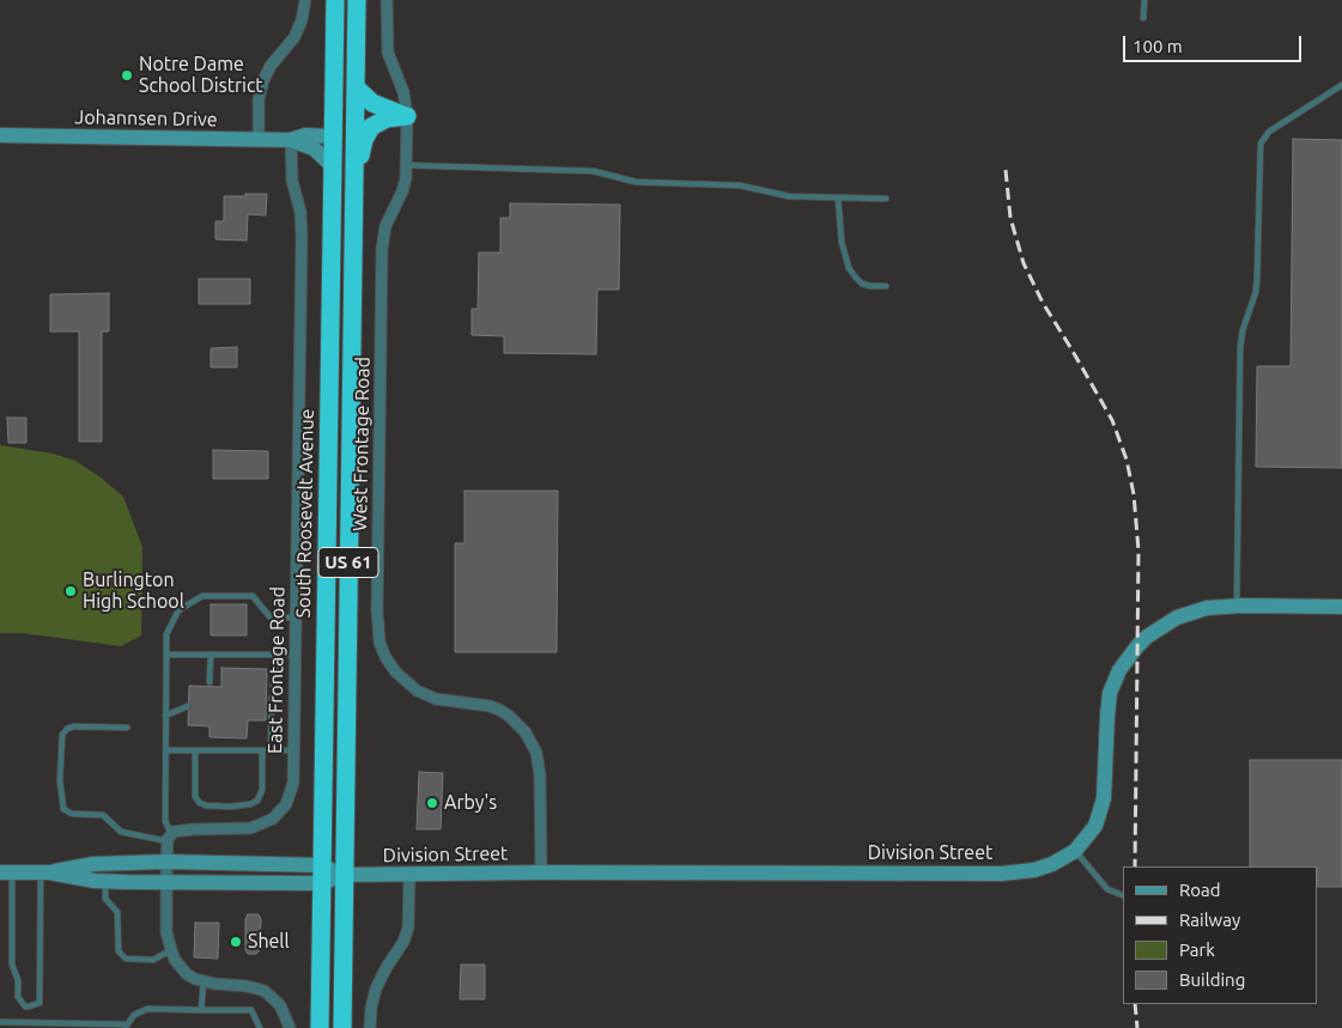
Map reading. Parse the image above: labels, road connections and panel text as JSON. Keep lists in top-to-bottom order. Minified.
{"streets":{"highway":["South Roosevelt Avenue","US 61"],"street":["Johannsen Drive","West Frontage Road","East Frontage Road","Division Street"]},"crossings":[["Johannsen Drive","South Roosevelt Avenue"],["Johannsen Drive","East Frontage Road"],["West Frontage Road","Division Street"],["South Roosevelt Avenue","Division Street"],["US 61","Division Street"]],"places":["Notre Dame School District","Burlington High School","Arby's","Shell"],"legend":["Road","Railway","Park","Building"],"scale_bar":"100 m"}
